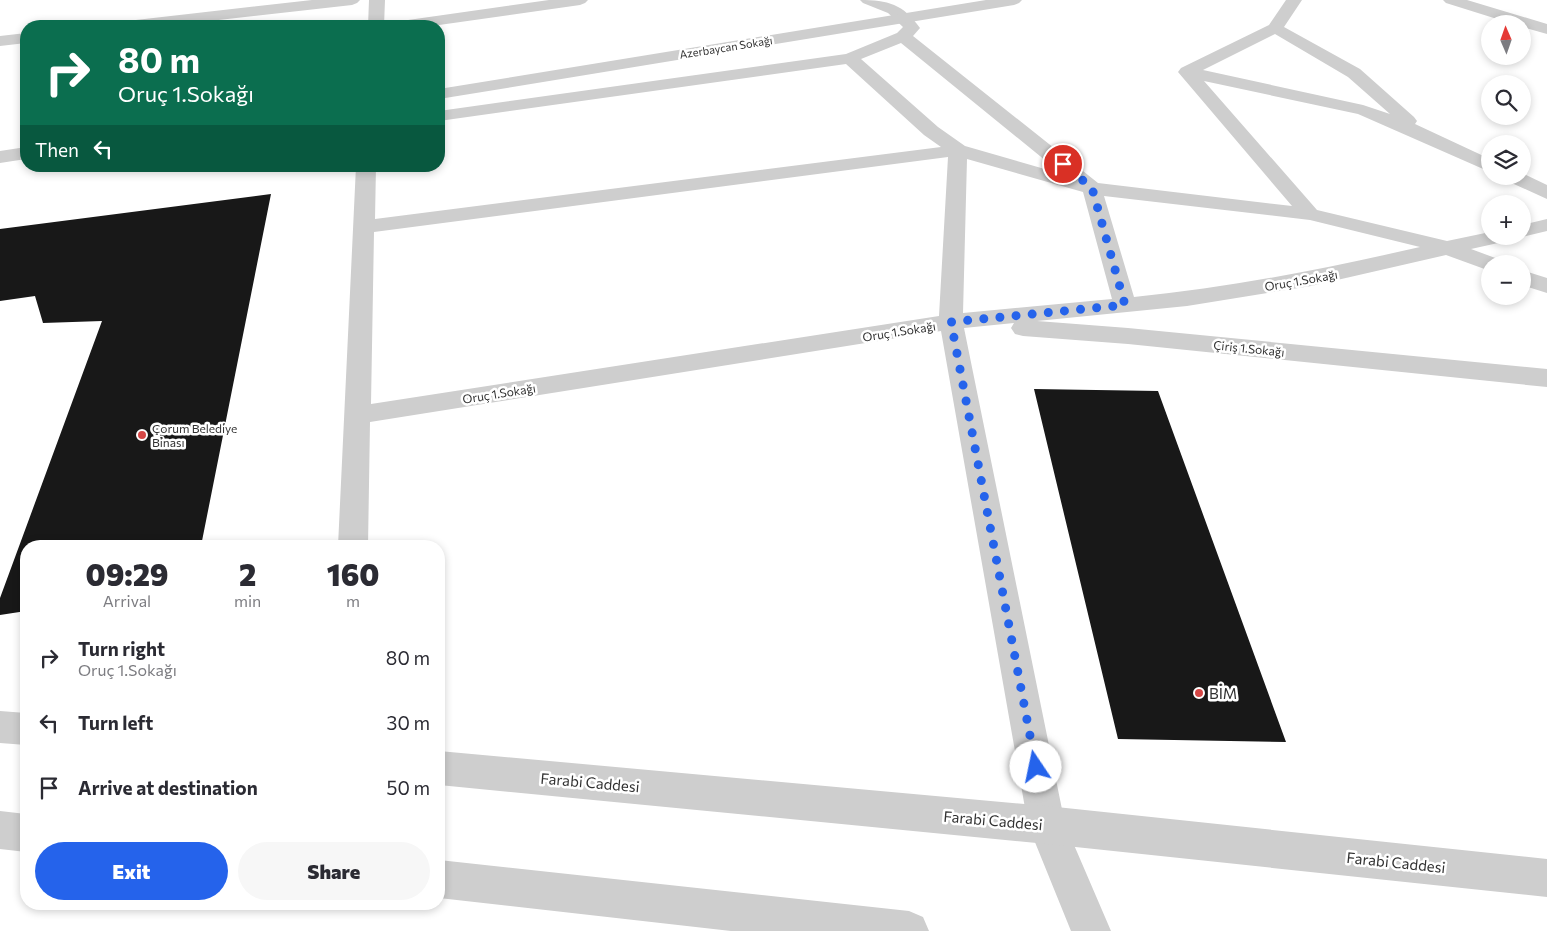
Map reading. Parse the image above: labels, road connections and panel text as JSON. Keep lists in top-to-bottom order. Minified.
{"streets":{"street":["Azerbaycan Sokağı","Oruç 1.Sokağı","Çiriş 1.Sokağı","Farabi Caddesi"]},"crossings":[["Oruç 1.Sokağı","Çiriş 1.Sokağı"]],"places":["Çorum Belediye Binası","BİM"],"north":"top","page":{"map_buttons":["+","−"],"turn":["80 m","Oruç 1.Sokağı"],"then":"Then","eta":["09:29","Arrival","2","min","160","m"],"list":[{"name":"Turn right","note":"Oruç 1.Sokağı","value":"80 m"},{"name":"Turn left","value":"30 m"},{"name":"Arrive at destination","value":"50 m"}],"buttons":["Exit","Share"]}}
